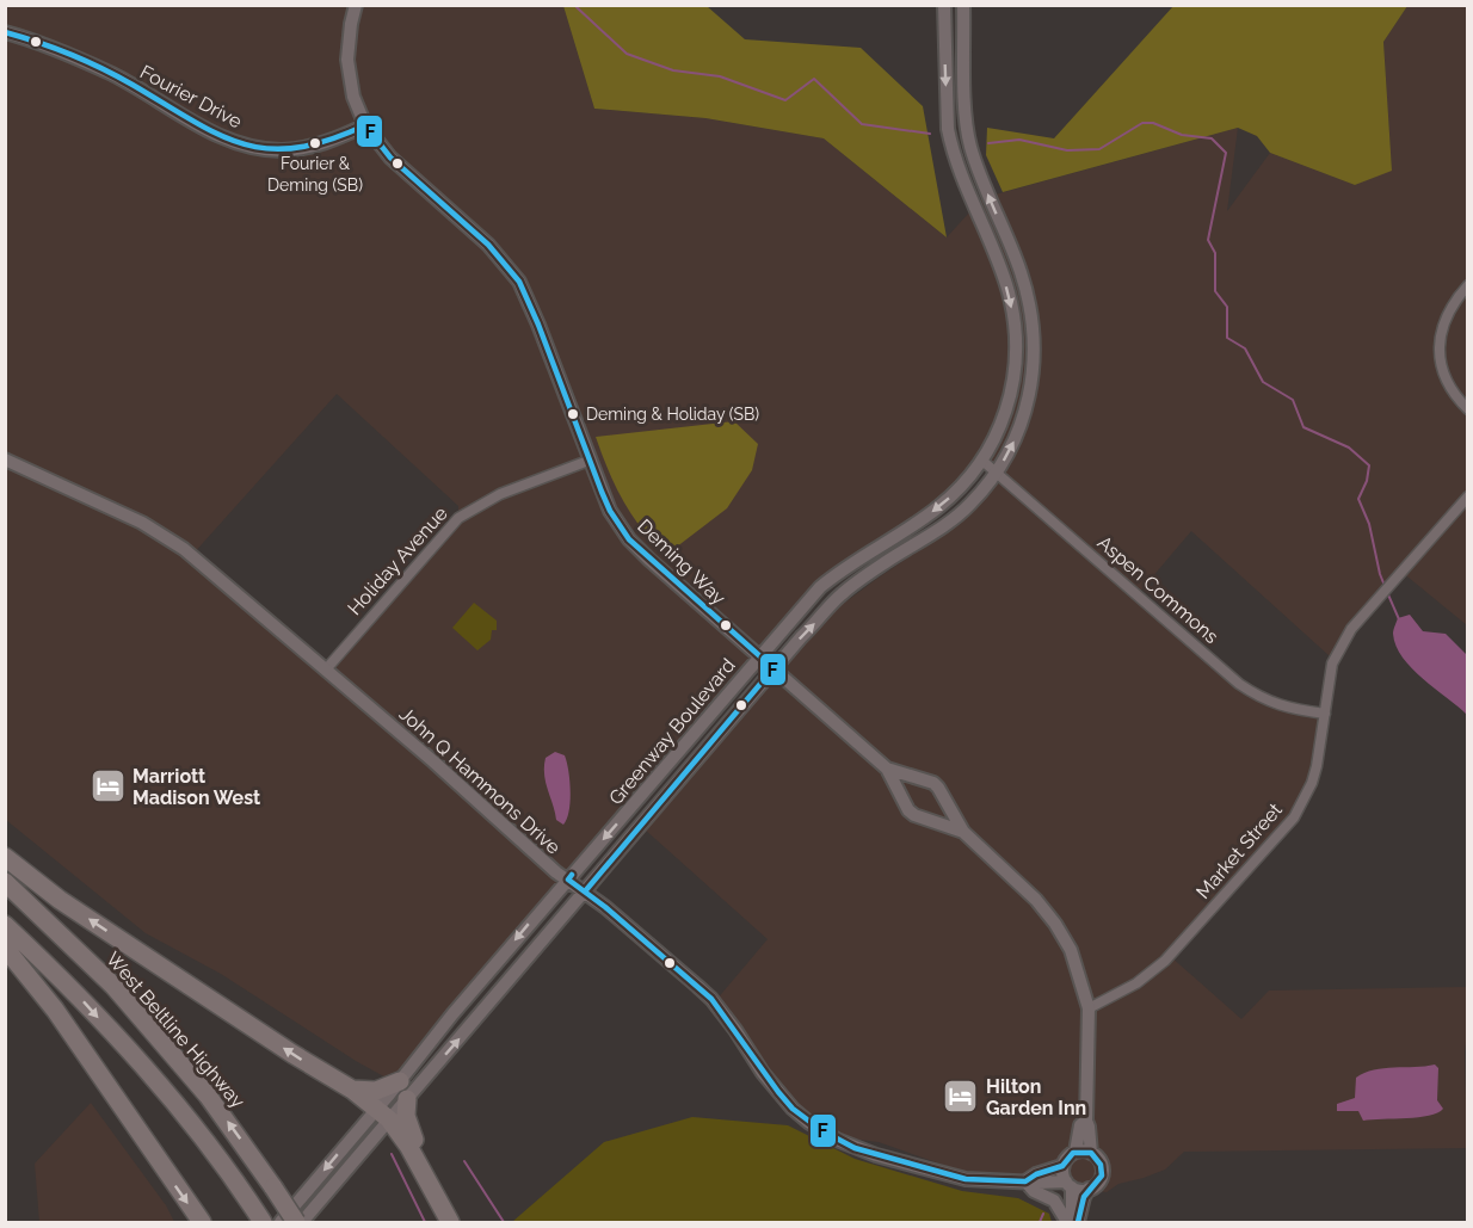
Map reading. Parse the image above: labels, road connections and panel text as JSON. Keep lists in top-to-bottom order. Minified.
{"streets":{"highway":["West Beltline Highway"],"street":["Fourier Drive","Holiday Avenue","Deming Way","Aspen Commons","Greenway Boulevard","John Q Hammons Drive","Market Street"]},"crossings":[["Fourier Drive","Deming Way"],["Holiday Avenue","Deming Way"],["Holiday Avenue","John Q Hammons Drive"],["Deming Way","Greenway Boulevard"],["Deming Way","John Q Hammons Drive"],["Deming Way","Market Street"],["Aspen Commons","Greenway Boulevard"],["Aspen Commons","Market Street"],["Greenway Boulevard","John Q Hammons Drive"]],"places":{"other":["Fourier & Deming (SB)","Deming & Holiday (SB)"],"hotel":["Marriott Madison West","Hilton Garden Inn"]},"lines":["transit line F"]}
